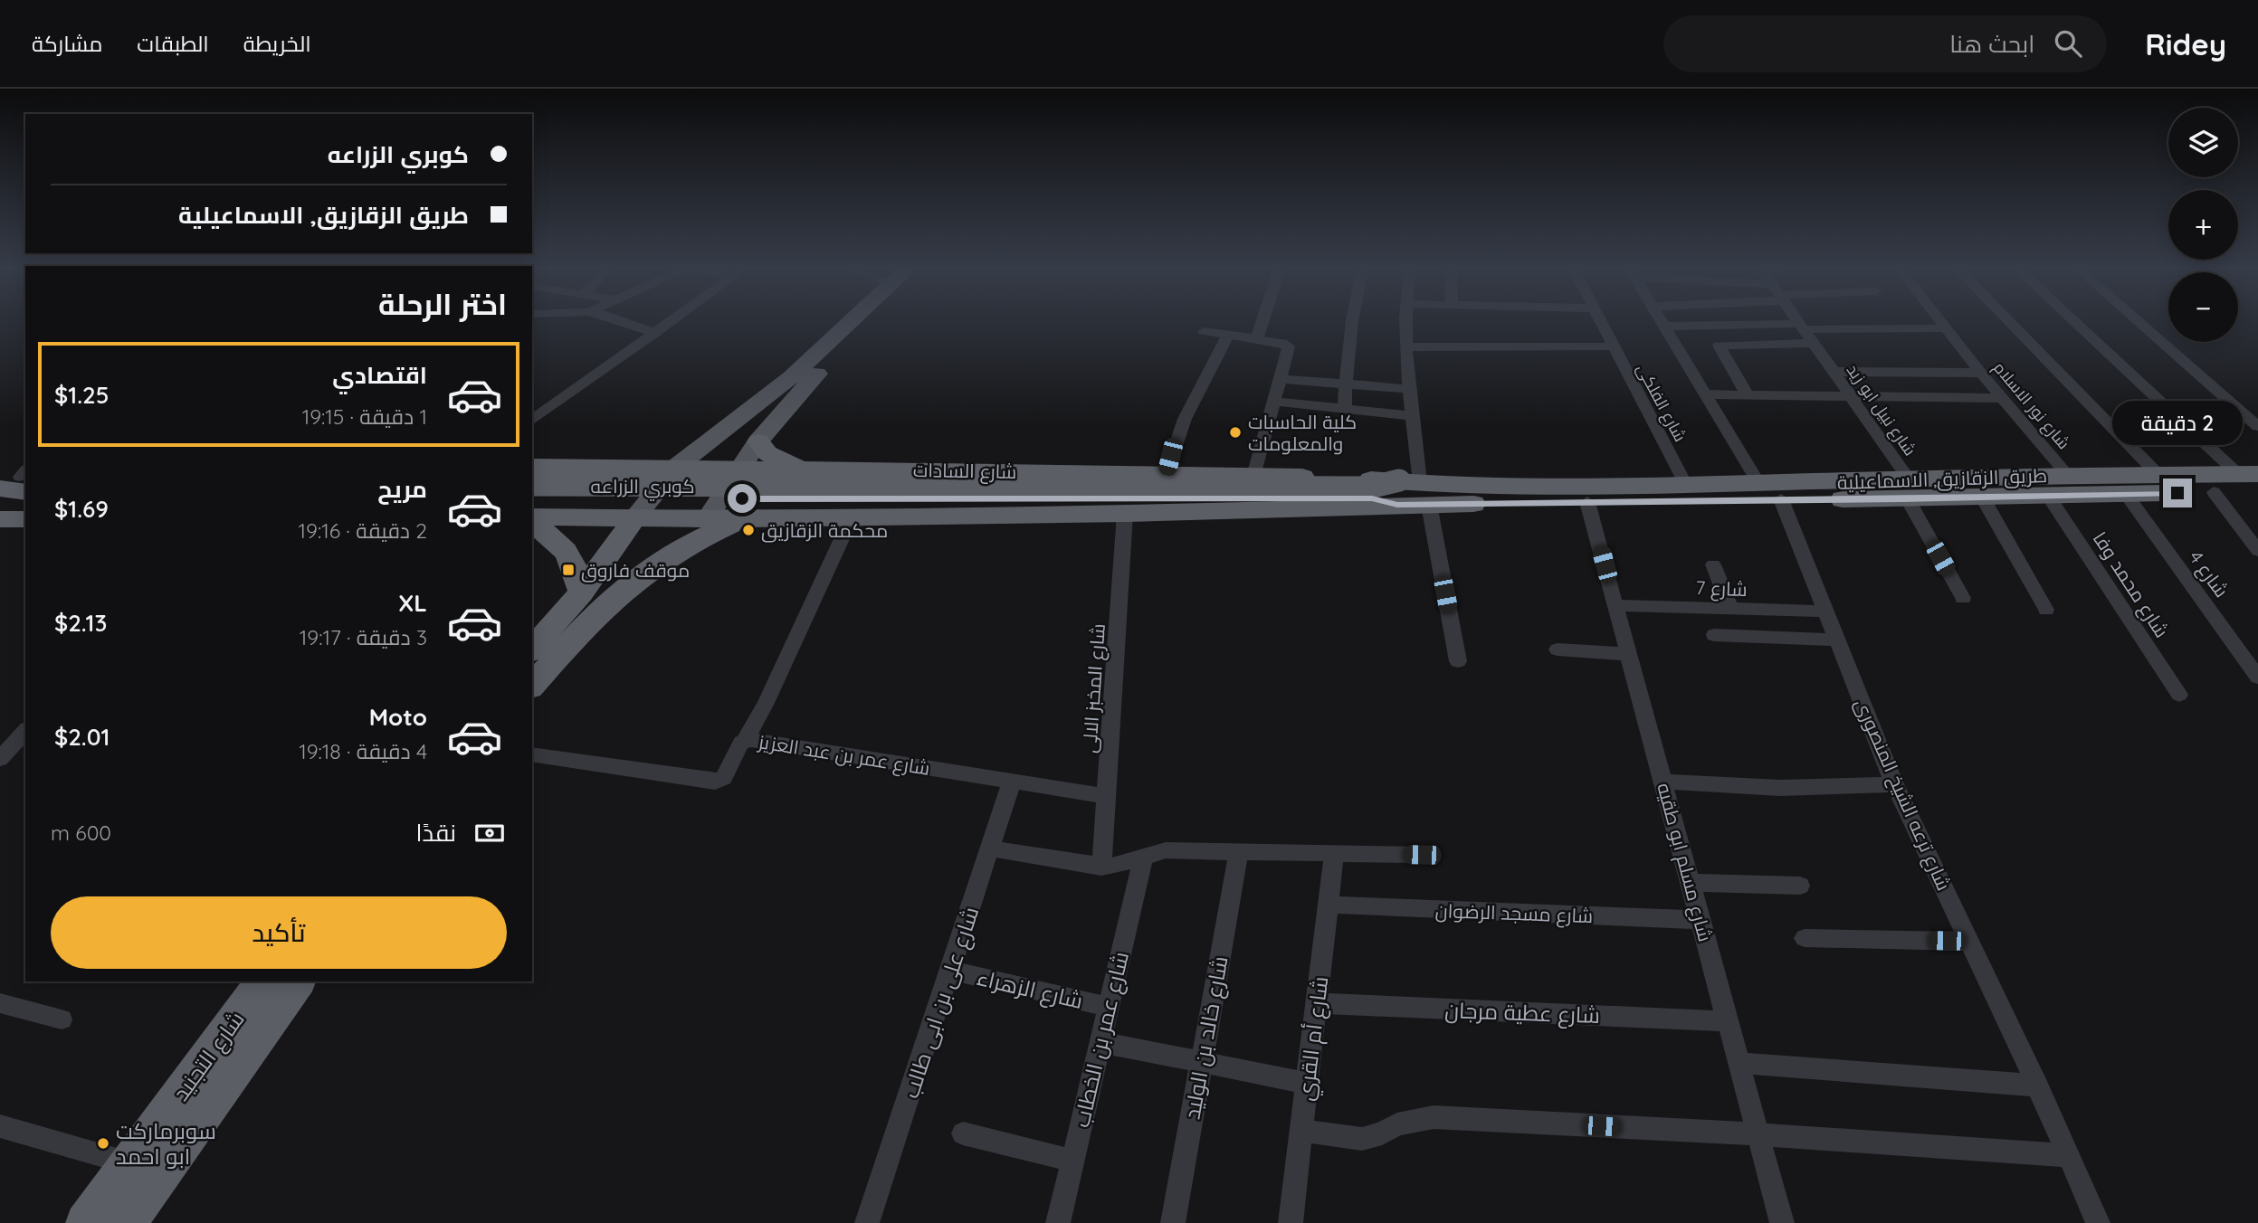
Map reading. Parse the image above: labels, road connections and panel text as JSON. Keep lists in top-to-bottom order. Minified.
{"streets":{"highway":["شارع السادات","طريق الزقازيق, الاسماعيلية","كوبري الزراعه","شارع التجنيد"],"street":["شارع الفلكى","شارع نور الاسلام","شارع نبيل ابو زيد","شارع 4","شارع محمد وفا","شارع 7","شارع المخبز الالى","شارع عمر بن عبد العزيز","شارع ترعه الشيخ المنصورى","شارع مسلم ابو طقيه","شارع مسجد الرضوان","شارع الزهراء","شارع على بن ابى طالب","شارع عطية مرجان","شارع خالد بن الوليد","شارع أم القري","شارع عمر بن الخطاب"]},"crossings":[["شارع الفلكى","طريق الزقازيق, الاسماعيلية"],["شارع نور الاسلام","طريق الزقازيق, الاسماعيلية"],["شارع نبيل ابو زيد","طريق الزقازيق, الاسماعيلية"],["شارع السادات","طريق الزقازيق, الاسماعيلية"],["شارع السادات","كوبري الزراعه"],["طريق الزقازيق, الاسماعيلية","كوبري الزراعه"],["طريق الزقازيق, الاسماعيلية","شارع 4"],["طريق الزقازيق, الاسماعيلية","شارع محمد وفا"],["طريق الزقازيق, الاسماعيلية","شارع ترعه الشيخ المنصورى"],["طريق الزقازيق, الاسماعيلية","شارع مسلم ابو طقيه"],["شارع 7","شارع ترعه الشيخ المنصورى"],["شارع 7","شارع مسلم ابو طقيه"],["شارع المخبز الالى","شارع عمر بن عبد العزيز"],["شارع عمر بن عبد العزيز","شارع على بن ابى طالب"],["شارع مسلم ابو طقيه","شارع مسجد الرضوان"],["شارع مسلم ابو طقيه","شارع عطية مرجان"],["شارع مسجد الرضوان","شارع أم القري"],["شارع الزهراء","شارع على بن ابى طالب"],["شارع الزهراء","شارع عمر بن الخطاب"],["شارع عطية مرجان","شارع أم القري"]],"places":{"other":["كلية الحاسبات والمعلومات","محكمة الزقازيق","سوبرماركت ابو احمد"],"transit":["موقف فاروق"]},"page":{"header":"Ridey","search":"ابحث هنا","nav":["الخريطة","الطبقات","مشاركة"],"map_buttons":["+","−"],"banner":["كوبري الزراعه","طريق الزقازيق, الاسماعيلية"],"heading":"اختر الرحلة","list":[{"name":"اقتصادي","note":"1 دقيقة · 19:15","value":"$1.25"},{"name":"مريح","note":"2 دقيقة · 19:16","value":"$1.69"},{"name":"XL","note":"3 دقيقة · 19:17","value":"$2.13"},{"name":"Moto","note":"4 دقيقة · 19:18","value":"$2.01"}],"bubble":"2 دقيقة","pay":["نقدًا","600 m"],"buttons":"تأكيد"}}
